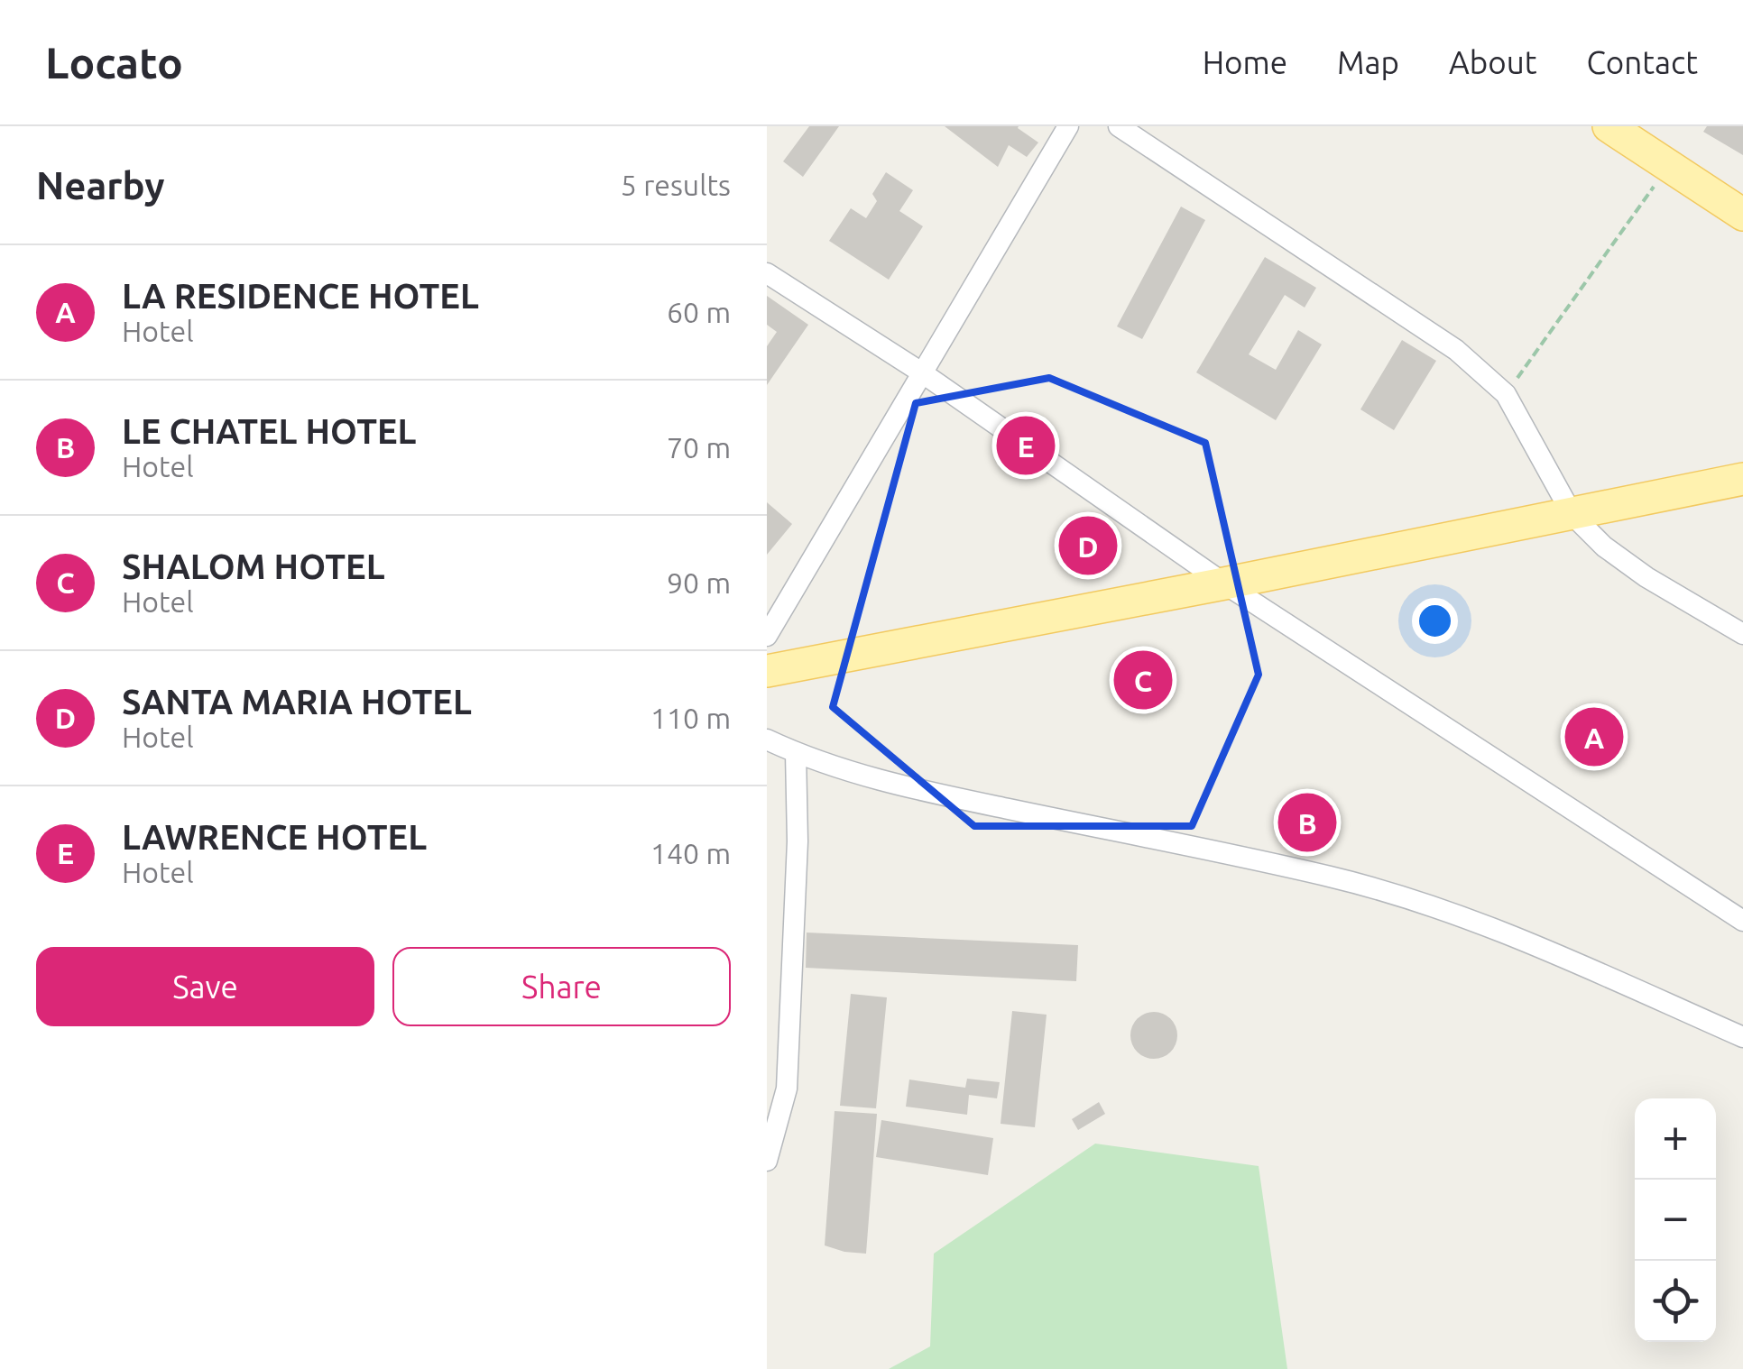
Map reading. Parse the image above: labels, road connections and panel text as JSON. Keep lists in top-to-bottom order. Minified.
{"page":{"header":"Locato","nav":["Home","Map","About","Contact"],"heading":["Nearby","5 results"],"list":[{"mark":"A","name":"LA RESIDENCE HOTEL","note":"Hotel","value":"60 m"},{"mark":"B","name":"LE CHATEL HOTEL","note":"Hotel","value":"70 m"},{"mark":"C","name":"SHALOM HOTEL","note":"Hotel","value":"90 m"},{"mark":"D","name":"SANTA MARIA HOTEL","note":"Hotel","value":"110 m"},{"mark":"E","name":"LAWRENCE HOTEL","note":"Hotel","value":"140 m"}],"pins":["E","D","C","A","B"],"buttons":["Save","Share"],"map_buttons":["+","−"]}}
